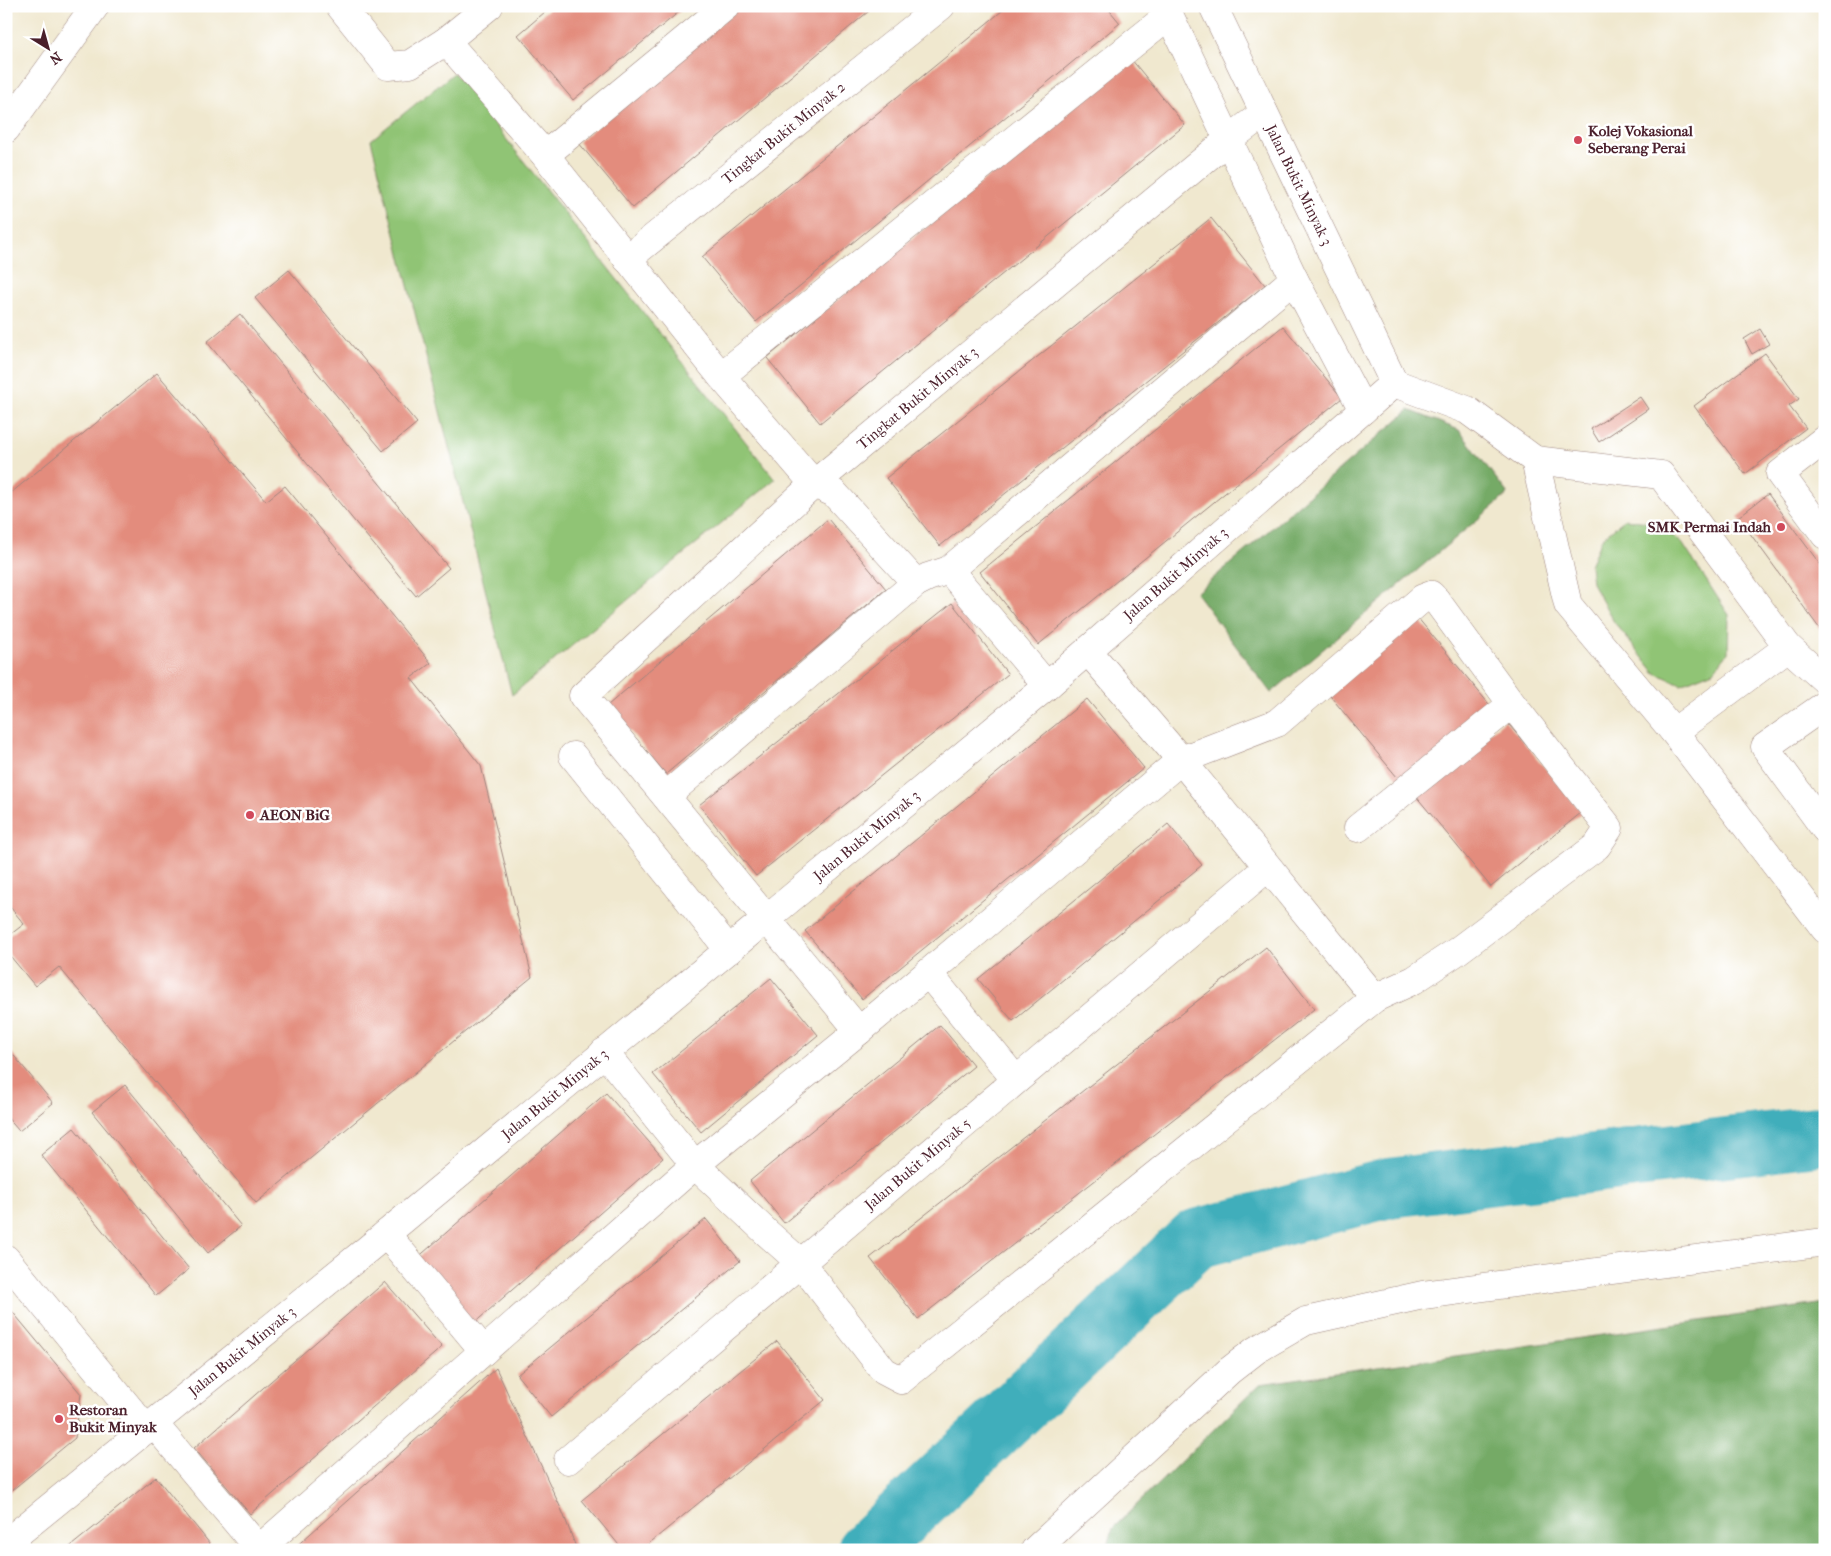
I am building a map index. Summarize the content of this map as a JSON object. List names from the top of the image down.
{
  "streets": {
    "street": [
      "Tingkat Bukit Minyak 2",
      "Jalan Bukit Minyak 3",
      "Tingkat Bukit Minyak 3",
      "Jalan Bukit Minyak 5"
    ]
  },
  "crossings": [
    ["Jalan Bukit Minyak 3", "Tingkat Bukit Minyak 3"]
  ],
  "places": [
    "Kolej Vokasional Seberang Perai",
    "SMK Permai Indah",
    "AEON BiG",
    "Restoran Bukit Minyak"
  ],
  "north": "bottom right"
}
